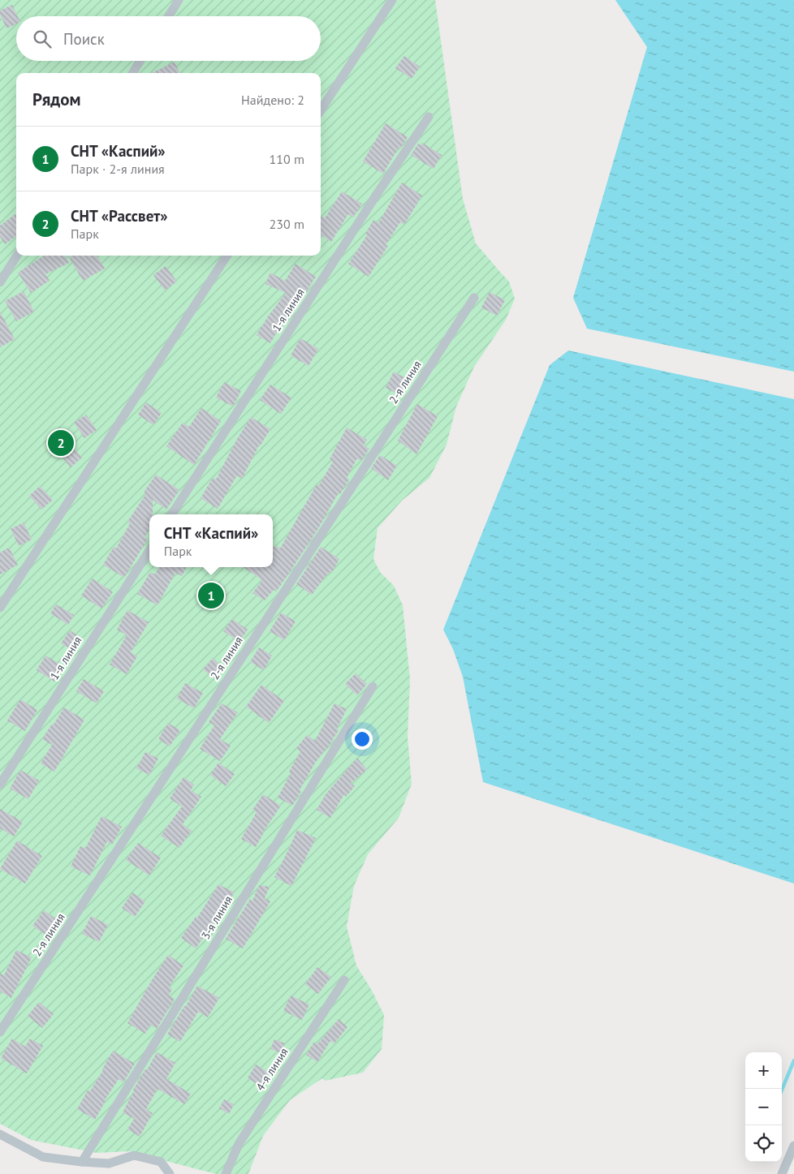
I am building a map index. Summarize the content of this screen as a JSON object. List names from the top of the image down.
{
  "streets": {
    "street": [
      "1-я линия",
      "2-я линия",
      "3-я линия",
      "4-я линия"
    ]
  },
  "page": {
    "search": "Поиск",
    "heading": ["Рядом", "Найдено: 2"],
    "list": [
      {
        "mark": "1",
        "name": "СНТ «Каспий»",
        "note": "Парк · 2-я линия",
        "value": "110 m"
      },
      {
        "mark": "2",
        "name": "СНТ «Рассвет»",
        "note": "Парк",
        "value": "230 m"
      }
    ],
    "pins": ["2", "1"],
    "popup": ["СНТ «Каспий»", "Парк"],
    "map_buttons": ["+", "−"]
  }
}
